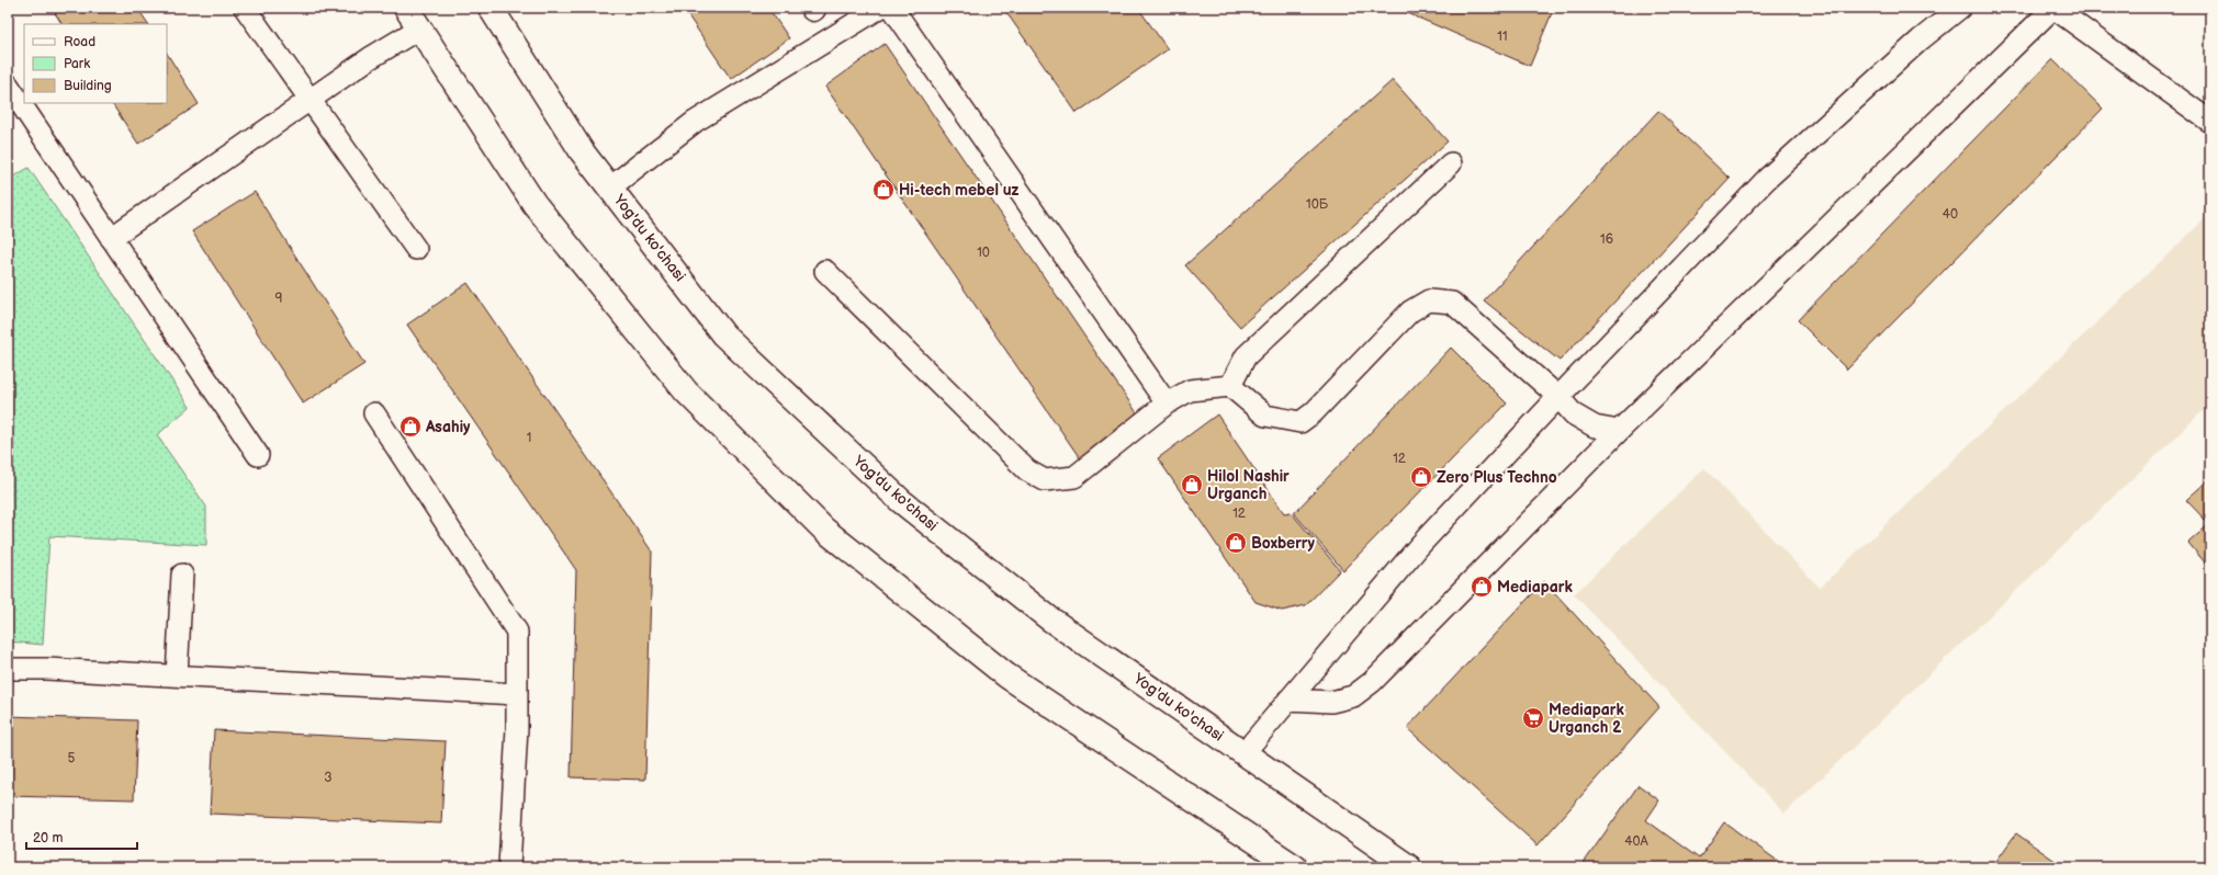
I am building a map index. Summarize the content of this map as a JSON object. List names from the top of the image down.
{
  "streets": {
    "main road": ["Yog'du ko'chasi"]
  },
  "places": {
    "shop": [
      "Hi-tech mebel uz",
      "Asahiy",
      "Zero Plus Techno",
      "Hilol Nashir Urganch",
      "Boxberry",
      "Mediapark"
    ],
    "supermarket": ["Mediapark Urganch 2"]
  },
  "house_numbers": [
    "11",
    "10Б",
    "40",
    "16",
    "10",
    "9",
    "1",
    "12",
    "12",
    "5",
    "3",
    "40A"
  ],
  "legend": ["Road", "Park", "Building"],
  "scale_bar": "20 m"
}
